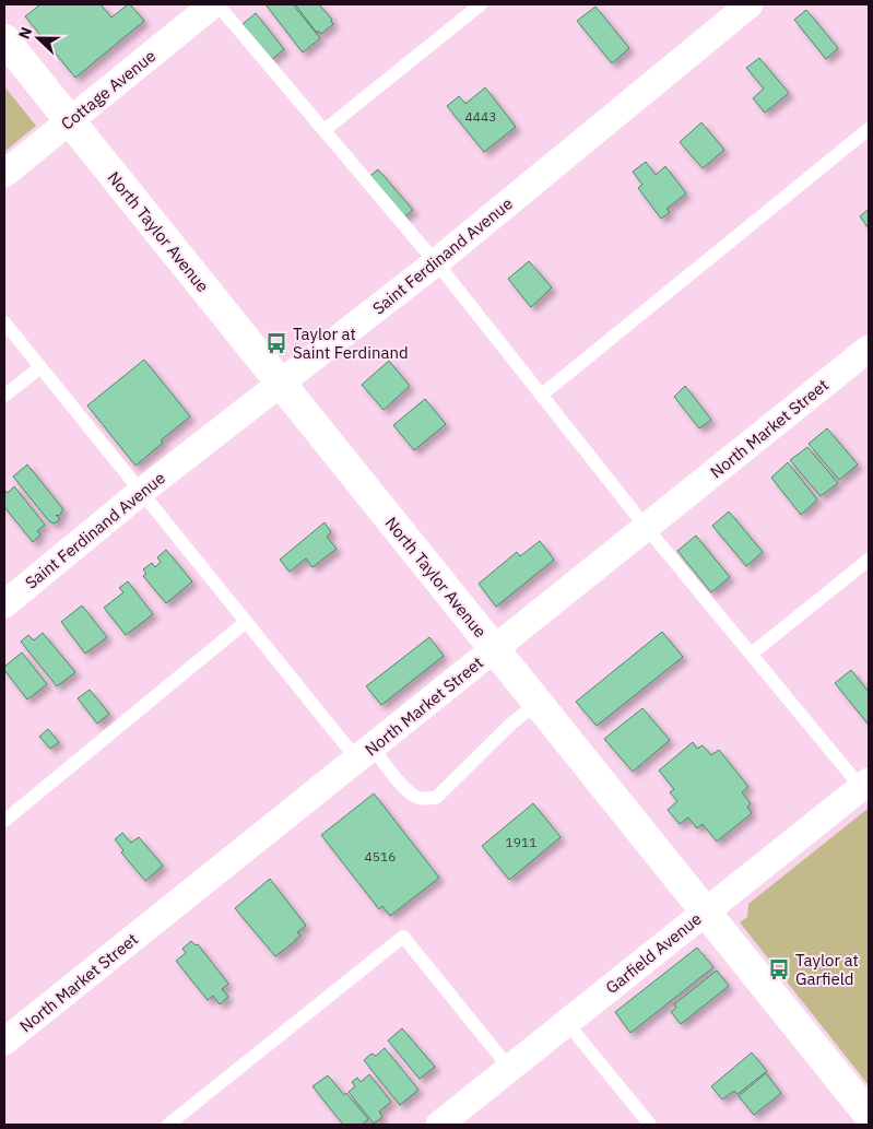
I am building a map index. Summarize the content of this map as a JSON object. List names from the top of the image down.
{
  "streets": {
    "street": [
      "Cottage Avenue",
      "North Taylor Avenue",
      "Saint Ferdinand Avenue",
      "North Market Street",
      "Garfield Avenue"
    ]
  },
  "crossings": [
    ["Cottage Avenue", "North Taylor Avenue"],
    ["North Taylor Avenue", "Saint Ferdinand Avenue"],
    ["North Taylor Avenue", "North Market Street"],
    ["North Taylor Avenue", "Garfield Avenue"]
  ],
  "places": {
    "bus stop": ["Taylor at Saint Ferdinand", "Taylor at Garfield"]
  },
  "house_numbers": ["4443", "1911", "4516"],
  "north": "left"
}
